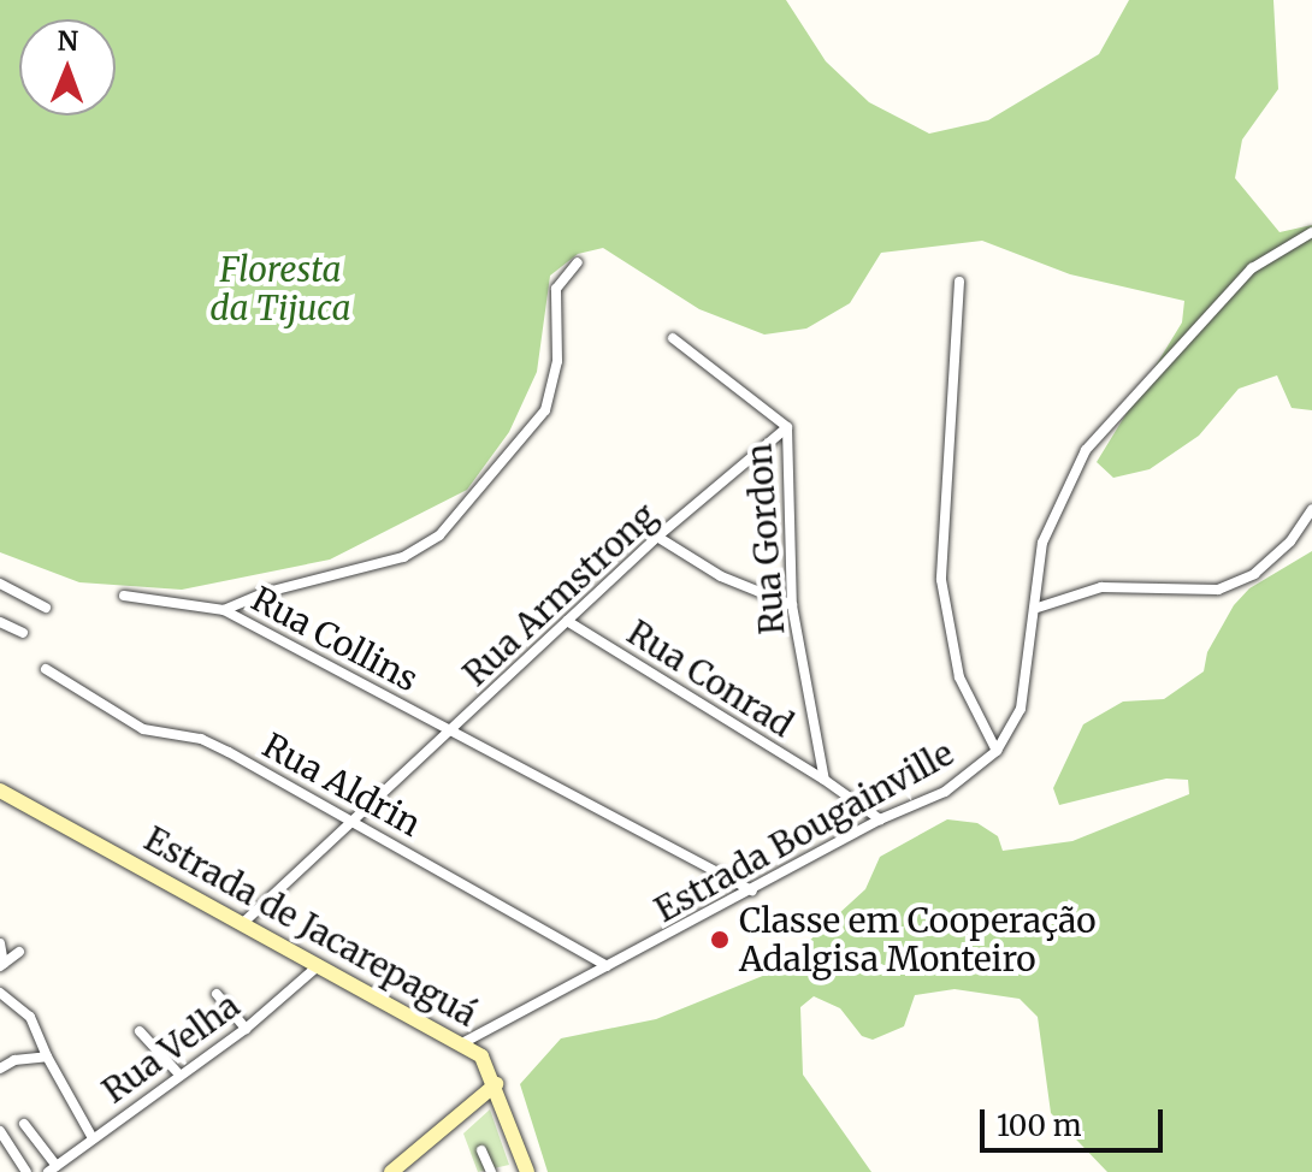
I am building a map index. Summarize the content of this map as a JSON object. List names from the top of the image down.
{
  "streets": {
    "street": [
      "Rua Gordon",
      "Rua Armstrong",
      "Rua Collins",
      "Rua Conrad",
      "Rua Aldrin",
      "Estrada Bougainville",
      "Estrada de Jacarepaguá",
      "Rua Velha"
    ]
  },
  "crossings": [
    ["Rua Gordon", "Rua Armstrong"],
    ["Rua Gordon", "Rua Conrad"],
    ["Rua Armstrong", "Rua Collins"],
    ["Rua Armstrong", "Rua Conrad"],
    ["Rua Armstrong", "Rua Aldrin"],
    ["Rua Armstrong", "Estrada de Jacarepaguá"],
    ["Rua Collins", "Estrada Bougainville"],
    ["Rua Aldrin", "Estrada Bougainville"],
    ["Estrada Bougainville", "Estrada de Jacarepaguá"],
    ["Estrada de Jacarepaguá", "Rua Velha"]
  ],
  "parks": ["Floresta da Tijuca"],
  "places": ["Classe em Cooperação Adalgisa Monteiro"],
  "scale_bar": "100 m",
  "north": "top"
}
